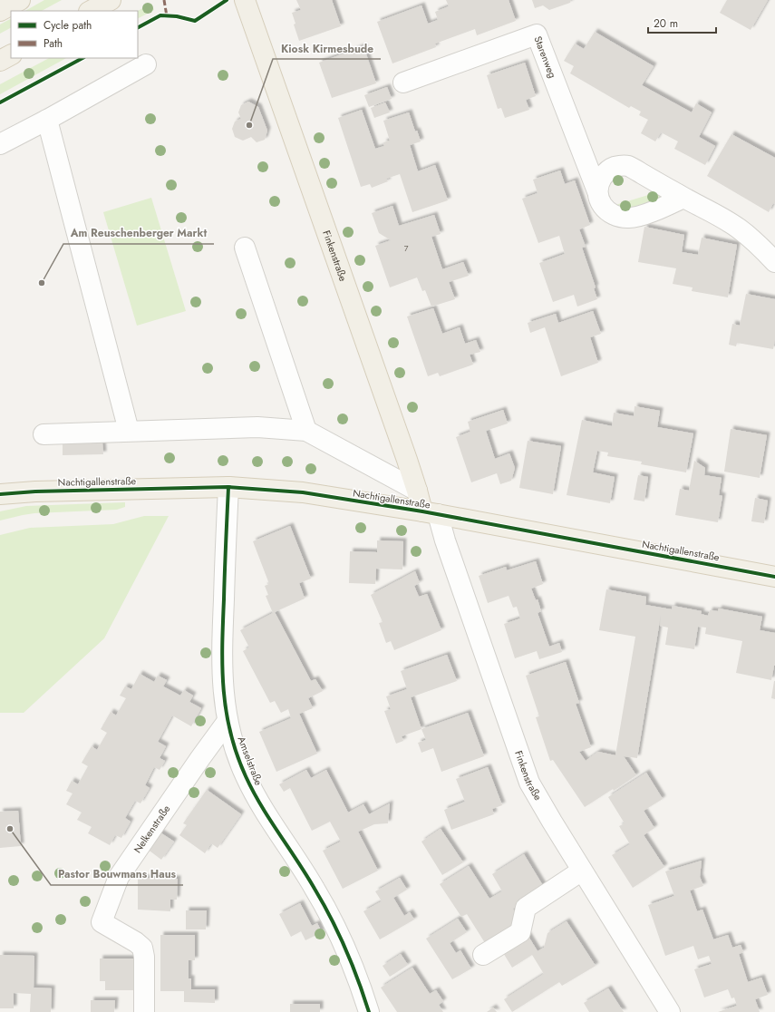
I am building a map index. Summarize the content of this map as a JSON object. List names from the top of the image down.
{
  "streets": {
    "main road": ["Finkenstraße", "Nachtigallenstraße"],
    "street": ["Starenweg", "Amselstraße", "Nelkenstraße"]
  },
  "crossings": [
    ["Finkenstraße", "Nachtigallenstraße"],
    ["Nachtigallenstraße", "Amselstraße"],
    ["Amselstraße", "Nelkenstraße"]
  ],
  "places": ["Kiosk Kirmesbude", "Am Reuschenberger Markt", "Pastor Bouwmans Haus"],
  "house_numbers": ["7"],
  "legend": ["Cycle path", "Path"],
  "scale_bar": "20 m"
}
